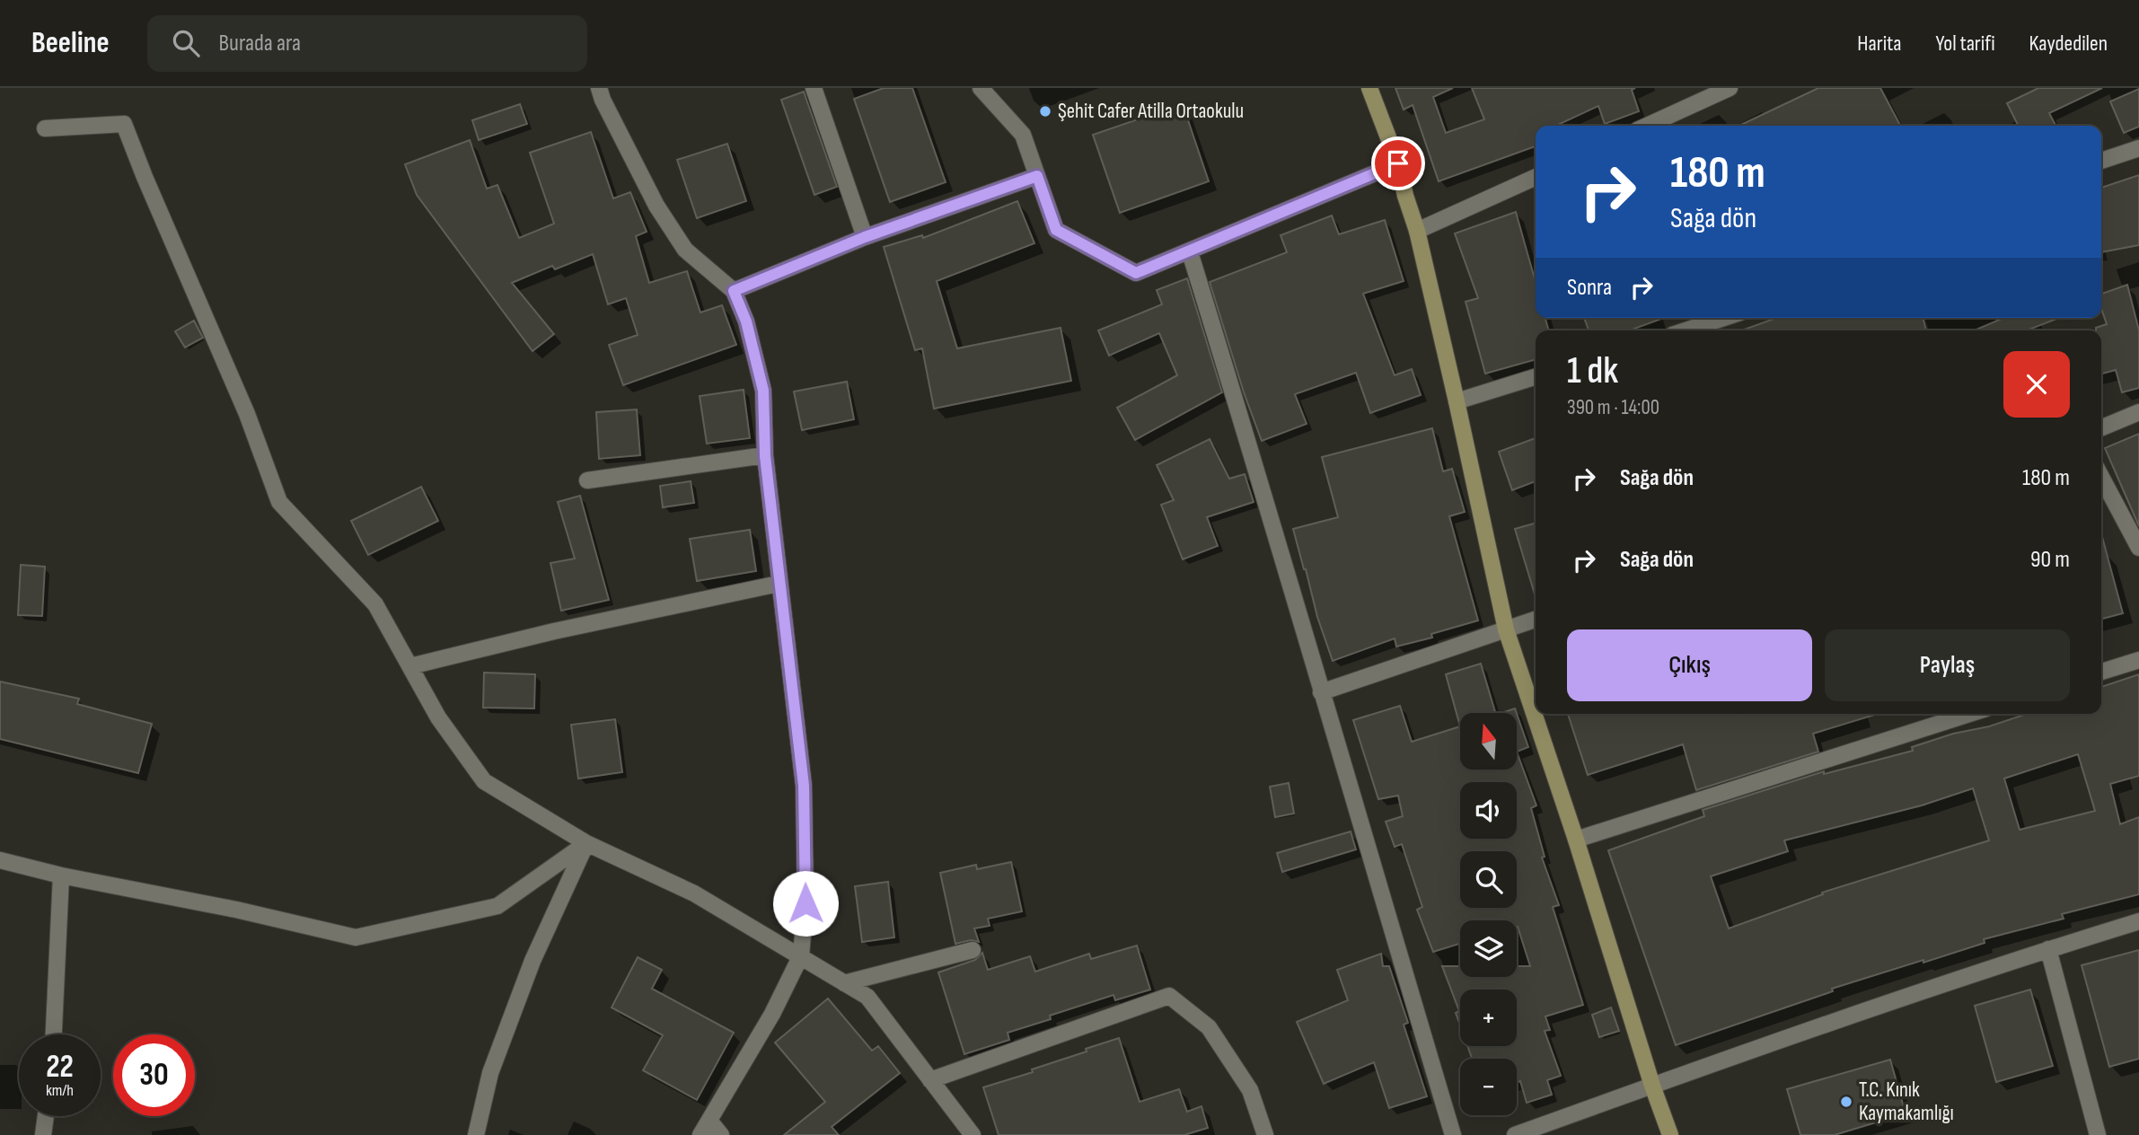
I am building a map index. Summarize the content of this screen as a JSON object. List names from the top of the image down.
{
  "places": ["Şehit Cafer Atilla Ortaokulu", "T.C. Kınık Kaymakamlığı"],
  "north": "top",
  "page": {
    "header": "Beeline",
    "search": "Burada ara",
    "nav": ["Harita", "Yol tarifi", "Kaydedilen"],
    "turn": ["180 m", "Sağa dön"],
    "then": "Sonra",
    "heading": ["1 dk", "390 m · 14:00"],
    "list": [
      {
        "name": "Sağa dön",
        "value": "180 m"
      },
      {
        "name": "Sağa dön",
        "value": "90 m"
      }
    ],
    "buttons": ["Çıkış", "Paylaş"],
    "map_buttons": ["+", "−"],
    "speed": "22 km/h",
    "limit": "30"
  }
}
